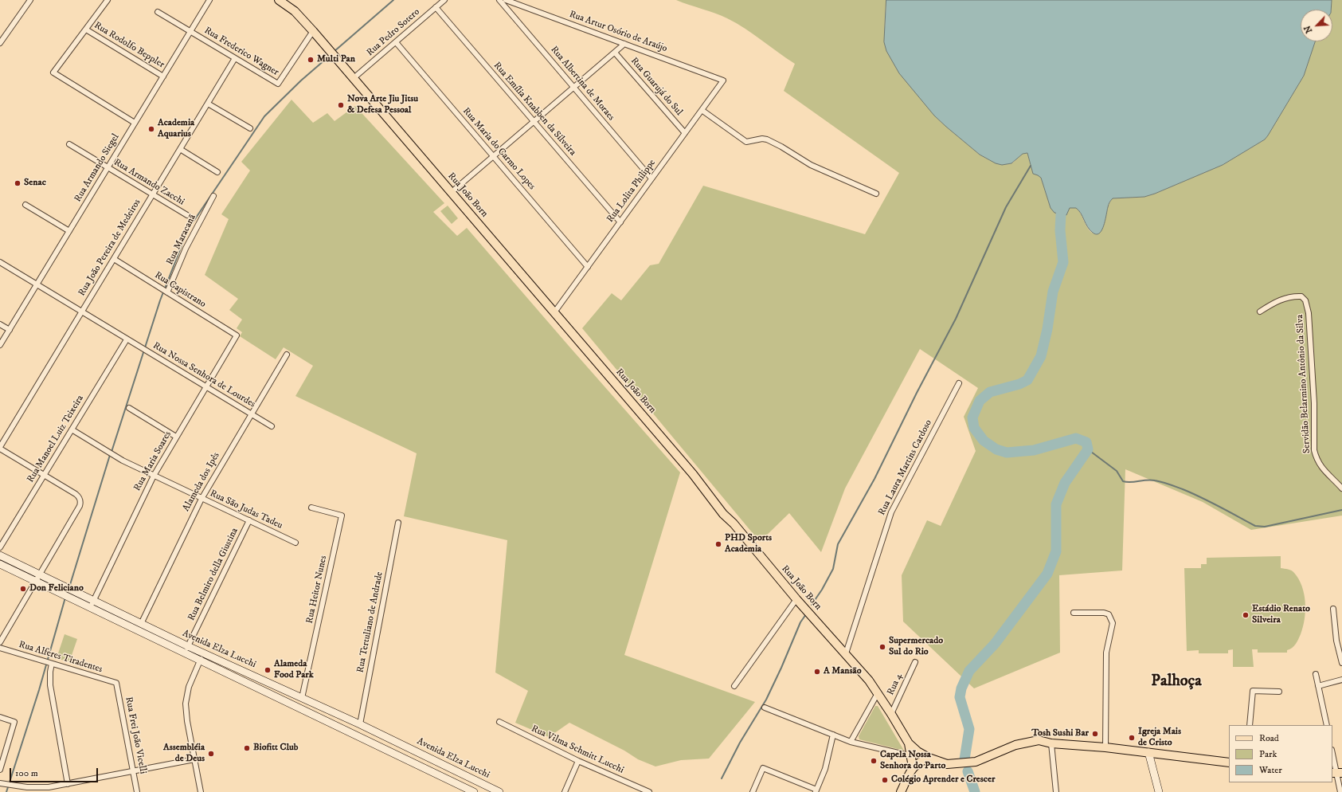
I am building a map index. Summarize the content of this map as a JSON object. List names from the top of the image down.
{
  "streets": {
    "main road": ["Rua João Born", "Avenida Elza Lucchi"],
    "street": [
      "Rua Artur Osório de Araújo",
      "Rua Pedro Sotero",
      "Rua Rodolfo Beppler",
      "Rua Frederico Wagner",
      "Rua Albertina de Moraes",
      "Rua Guarujá do Sul",
      "Rua Emília Knabben da Silveira",
      "Rua Maria do Carmo Lopes",
      "Rua Armando Siegel",
      "Rua Armando Zacchi",
      "Rua Lolita Philippe",
      "Rua Maracanã",
      "Rua João Pereira de Medeiros",
      "Rua Capistrano",
      "Rua Nossa Senhora de Lourdes",
      "Servidão Belarmino Antônio da Silva",
      "Rua Manoel Luiz Teixeira",
      "Rua Maria Soares",
      "Rua Laura Martins Cardoso",
      "Alameda dos Ipês",
      "Rua São Judas Tadeu",
      "Rua Belmiro della Giustina",
      "Rua Heitor Nunes",
      "Rua Tertuliano de Andrade",
      "Rua Alferes Tiradentes",
      "Rua 4",
      "Rua Frei João Vicelli",
      "Rua Vilma Schmitt Lucchi"
    ]
  },
  "crossings": [
    ["Rua Artur Osório de Araújo", "Rua Lolita Philippe"],
    ["Rua Pedro Sotero", "Rua Emília Knabben da Silveira"],
    ["Rua Pedro Sotero", "Rua Maria do Carmo Lopes"],
    ["Rua Pedro Sotero", "Rua João Born"],
    ["Rua Rodolfo Beppler", "Rua Armando Siegel"],
    ["Rua Frederico Wagner", "Rua Armando Siegel"],
    ["Rua Frederico Wagner", "Rua João Born"],
    ["Rua Frederico Wagner", "Rua João Pereira de Medeiros"],
    ["Rua Albertina de Moraes", "Rua Lolita Philippe"],
    ["Rua Guarujá do Sul", "Rua Lolita Philippe"],
    ["Rua Emília Knabben da Silveira", "Rua Lolita Philippe"],
    ["Rua Maria do Carmo Lopes", "Rua Lolita Philippe"],
    ["Rua Armando Siegel", "Rua Armando Zacchi"],
    ["Rua Armando Siegel", "Rua Nossa Senhora de Lourdes"],
    ["Rua Armando Zacchi", "Rua João Pereira de Medeiros"],
    ["Rua Lolita Philippe", "Rua João Born"],
    ["Rua João Born", "Rua Laura Martins Cardoso"],
    ["Rua João Born", "Rua 4"],
    ["Rua Maracanã", "Rua Capistrano"],
    ["Rua João Pereira de Medeiros", "Rua Capistrano"],
    ["Rua João Pereira de Medeiros", "Rua Nossa Senhora de Lourdes"],
    ["Rua Capistrano", "Rua Maria Soares"],
    ["Rua Nossa Senhora de Lourdes", "Rua Manoel Luiz Teixeira"],
    ["Rua Nossa Senhora de Lourdes", "Rua Maria Soares"],
    ["Rua Nossa Senhora de Lourdes", "Alameda dos Ipês"],
    ["Rua Manoel Luiz Teixeira", "Rua São Judas Tadeu"],
    ["Rua Maria Soares", "Rua São Judas Tadeu"],
    ["Rua Maria Soares", "Avenida Elza Lucchi"],
    ["Alameda dos Ipês", "Rua São Judas Tadeu"],
    ["Alameda dos Ipês", "Avenida Elza Lucchi"],
    ["Rua São Judas Tadeu", "Rua Belmiro della Giustina"],
    ["Rua Belmiro della Giustina", "Avenida Elza Lucchi"],
    ["Rua Heitor Nunes", "Avenida Elza Lucchi"],
    ["Rua Tertuliano de Andrade", "Avenida Elza Lucchi"],
    ["Rua Alferes Tiradentes", "Rua Frei João Vicelli"]
  ],
  "districts": ["Palhoça"],
  "places": [
    "Multi Pan",
    "Nova Arte Jiu Jitsu & Defesa Pessoal",
    "Academia Aquarius",
    "Senac",
    "PHD Sports Academia",
    "Don Feliciano",
    "Estádio Renato Silveira",
    "Supermercado Sul do Rio",
    "Alameda Food Park",
    "A Mansão",
    "Tosh Sushi Bar",
    "Igreja Mais de Cristo",
    "Biofitt Club",
    "Assembléia de Deus",
    "Capela Nossa Senhora do Parto",
    "Colégio Aprender e Crescer"
  ],
  "legend": ["Road", "Park", "Water"],
  "scale_bar": "100 m",
  "north": "bottom left"
}
